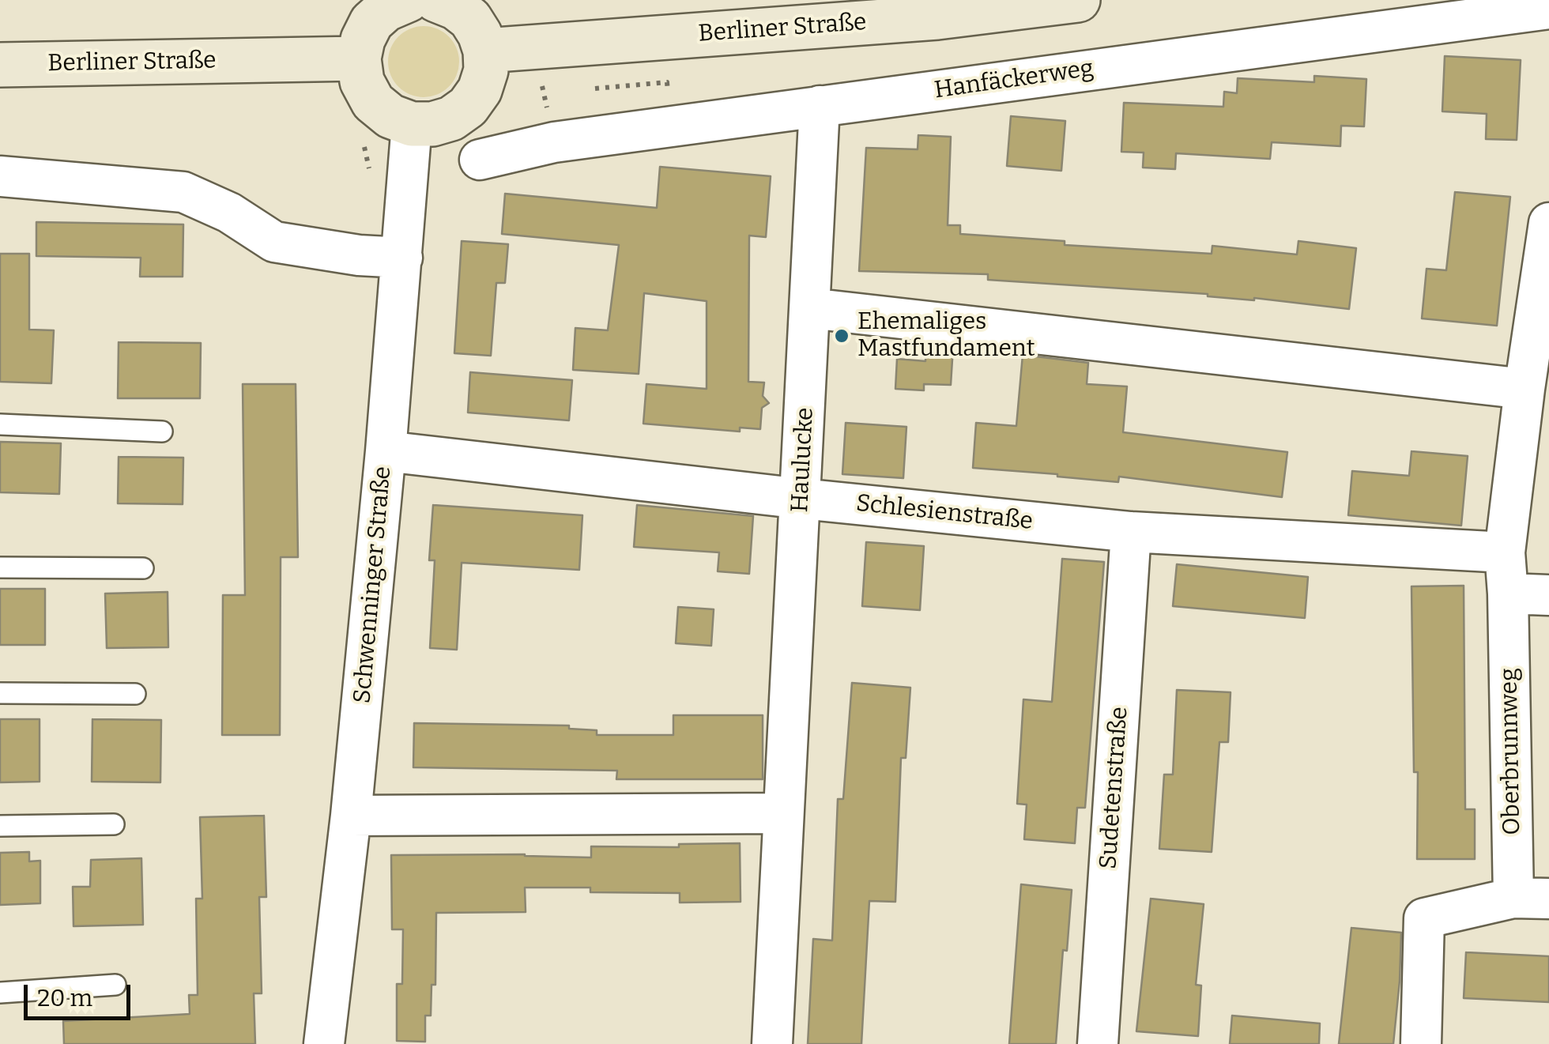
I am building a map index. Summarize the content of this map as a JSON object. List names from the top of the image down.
{
  "streets": {
    "main road": ["Berliner Straße"],
    "street": [
      "Hanfäckerweg",
      "Haulucke",
      "Schlesienstraße",
      "Schwenninger Straße",
      "Oberbrunnweg",
      "Sudetenstraße"
    ]
  },
  "crossings": [
    ["Hanfäckerweg", "Haulucke"],
    ["Haulucke", "Schlesienstraße"],
    ["Schlesienstraße", "Schwenninger Straße"],
    ["Schlesienstraße", "Oberbrunnweg"],
    ["Schlesienstraße", "Sudetenstraße"]
  ],
  "places": ["Ehemaliges Mastfundament"],
  "scale_bar": "20 m"
}
